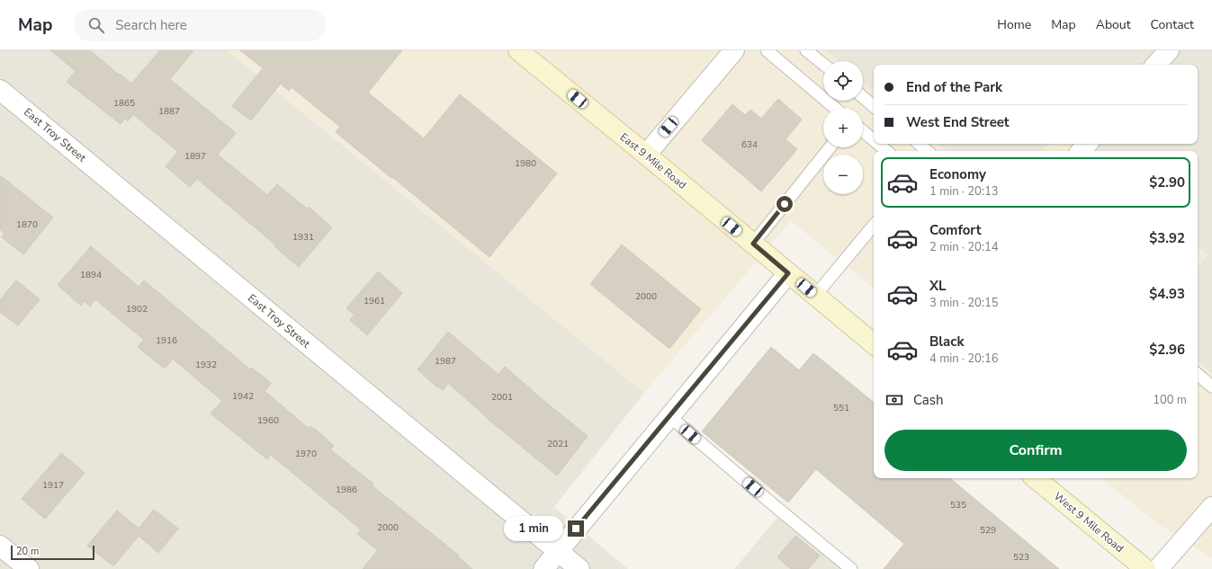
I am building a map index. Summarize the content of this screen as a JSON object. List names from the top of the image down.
{
  "streets": {
    "main road": ["East 9 Mile Road", "West 9 Mile Road"],
    "street": ["East Troy Street"]
  },
  "house_numbers": [
    "1865",
    "1887",
    "634",
    "1897",
    "1980",
    "1870",
    "1931",
    "1894",
    "2000",
    "1961",
    "1902",
    "1916",
    "1987",
    "1932",
    "1942",
    "2001",
    "551",
    "1960",
    "2021",
    "1970",
    "1917",
    "1986",
    "535",
    "2000",
    "529",
    "523"
  ],
  "scale_bar": "20 m",
  "page": {
    "header": "Map",
    "search": "Search here",
    "nav": [
      "Home",
      "Map",
      "About",
      "Contact"
    ],
    "map_buttons": ["+", "−"],
    "banner": ["End of the Park", "West End Street"],
    "list": [
      {
        "name": "Economy",
        "note": "1 min · 20:13",
        "value": "$2.90"
      },
      {
        "name": "Comfort",
        "note": "2 min · 20:14",
        "value": "$3.92"
      },
      {
        "name": "XL",
        "note": "3 min · 20:15",
        "value": "$4.93"
      },
      {
        "name": "Black",
        "note": "4 min · 20:16",
        "value": "$2.96"
      }
    ],
    "pay": ["Cash", "100 m"],
    "buttons": "Confirm",
    "bubble": "1 min",
    "scale": "20 m"
  }
}
